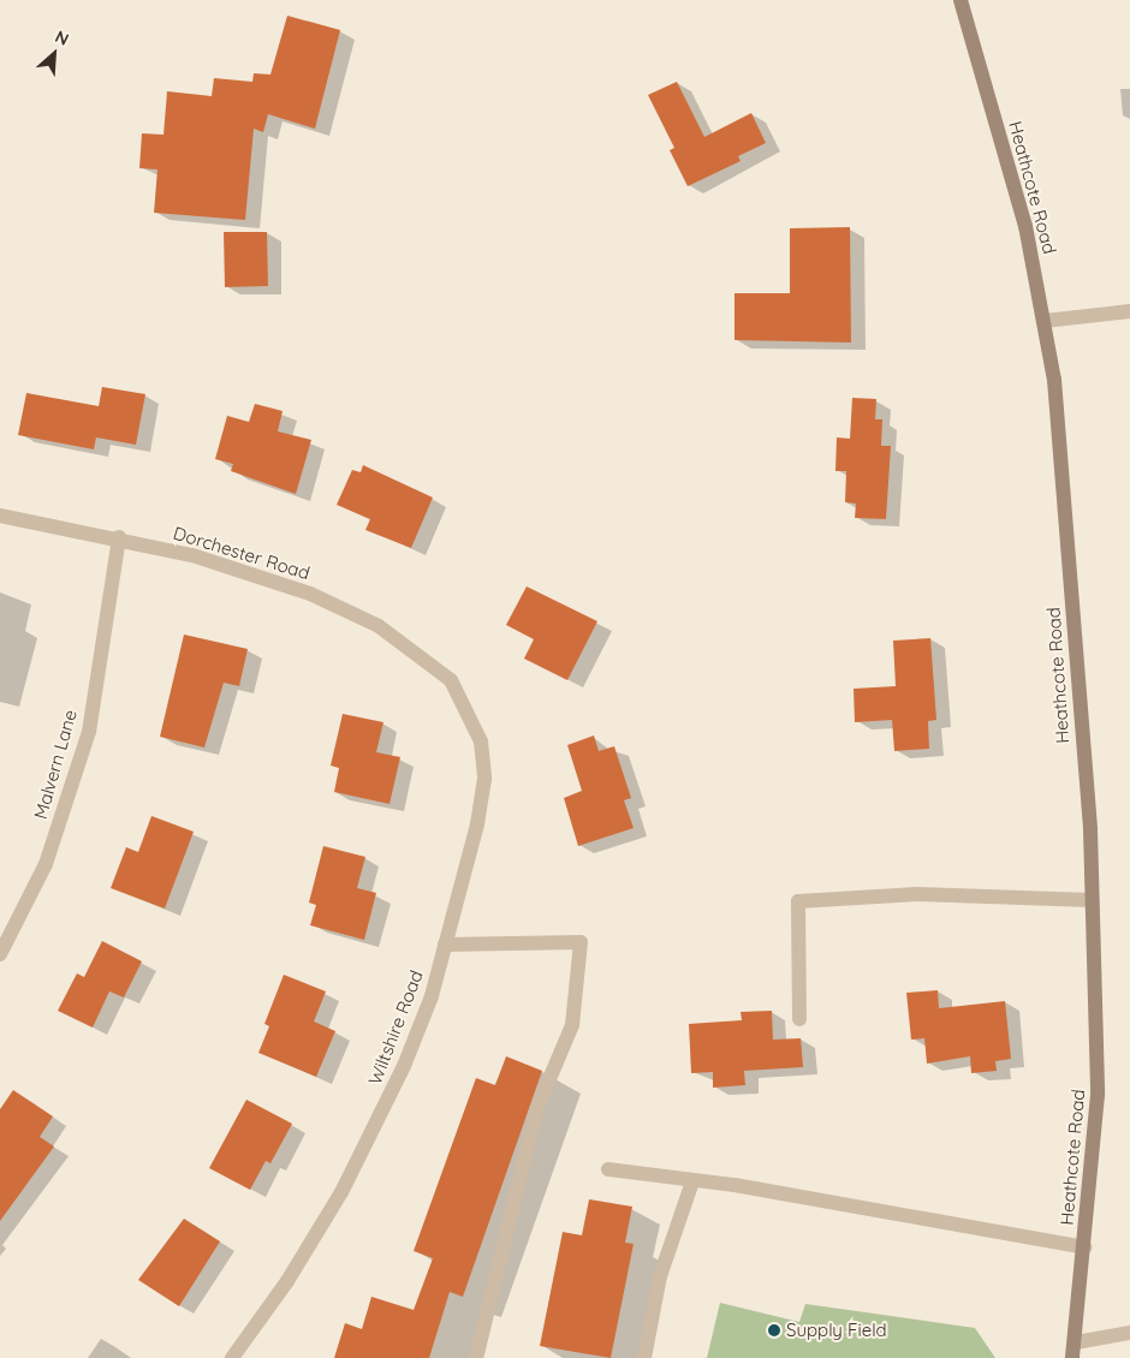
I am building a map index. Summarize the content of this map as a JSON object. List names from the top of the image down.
{
  "streets": {
    "street": [
      "Heathcote Road",
      "Dorchester Road",
      "Malvern Lane",
      "Wiltshire Road"
    ]
  },
  "crossings": [
    ["Dorchester Road", "Malvern Lane"],
    ["Dorchester Road", "Wiltshire Road"]
  ],
  "places": ["Supply Field"],
  "north": "top right"
}
